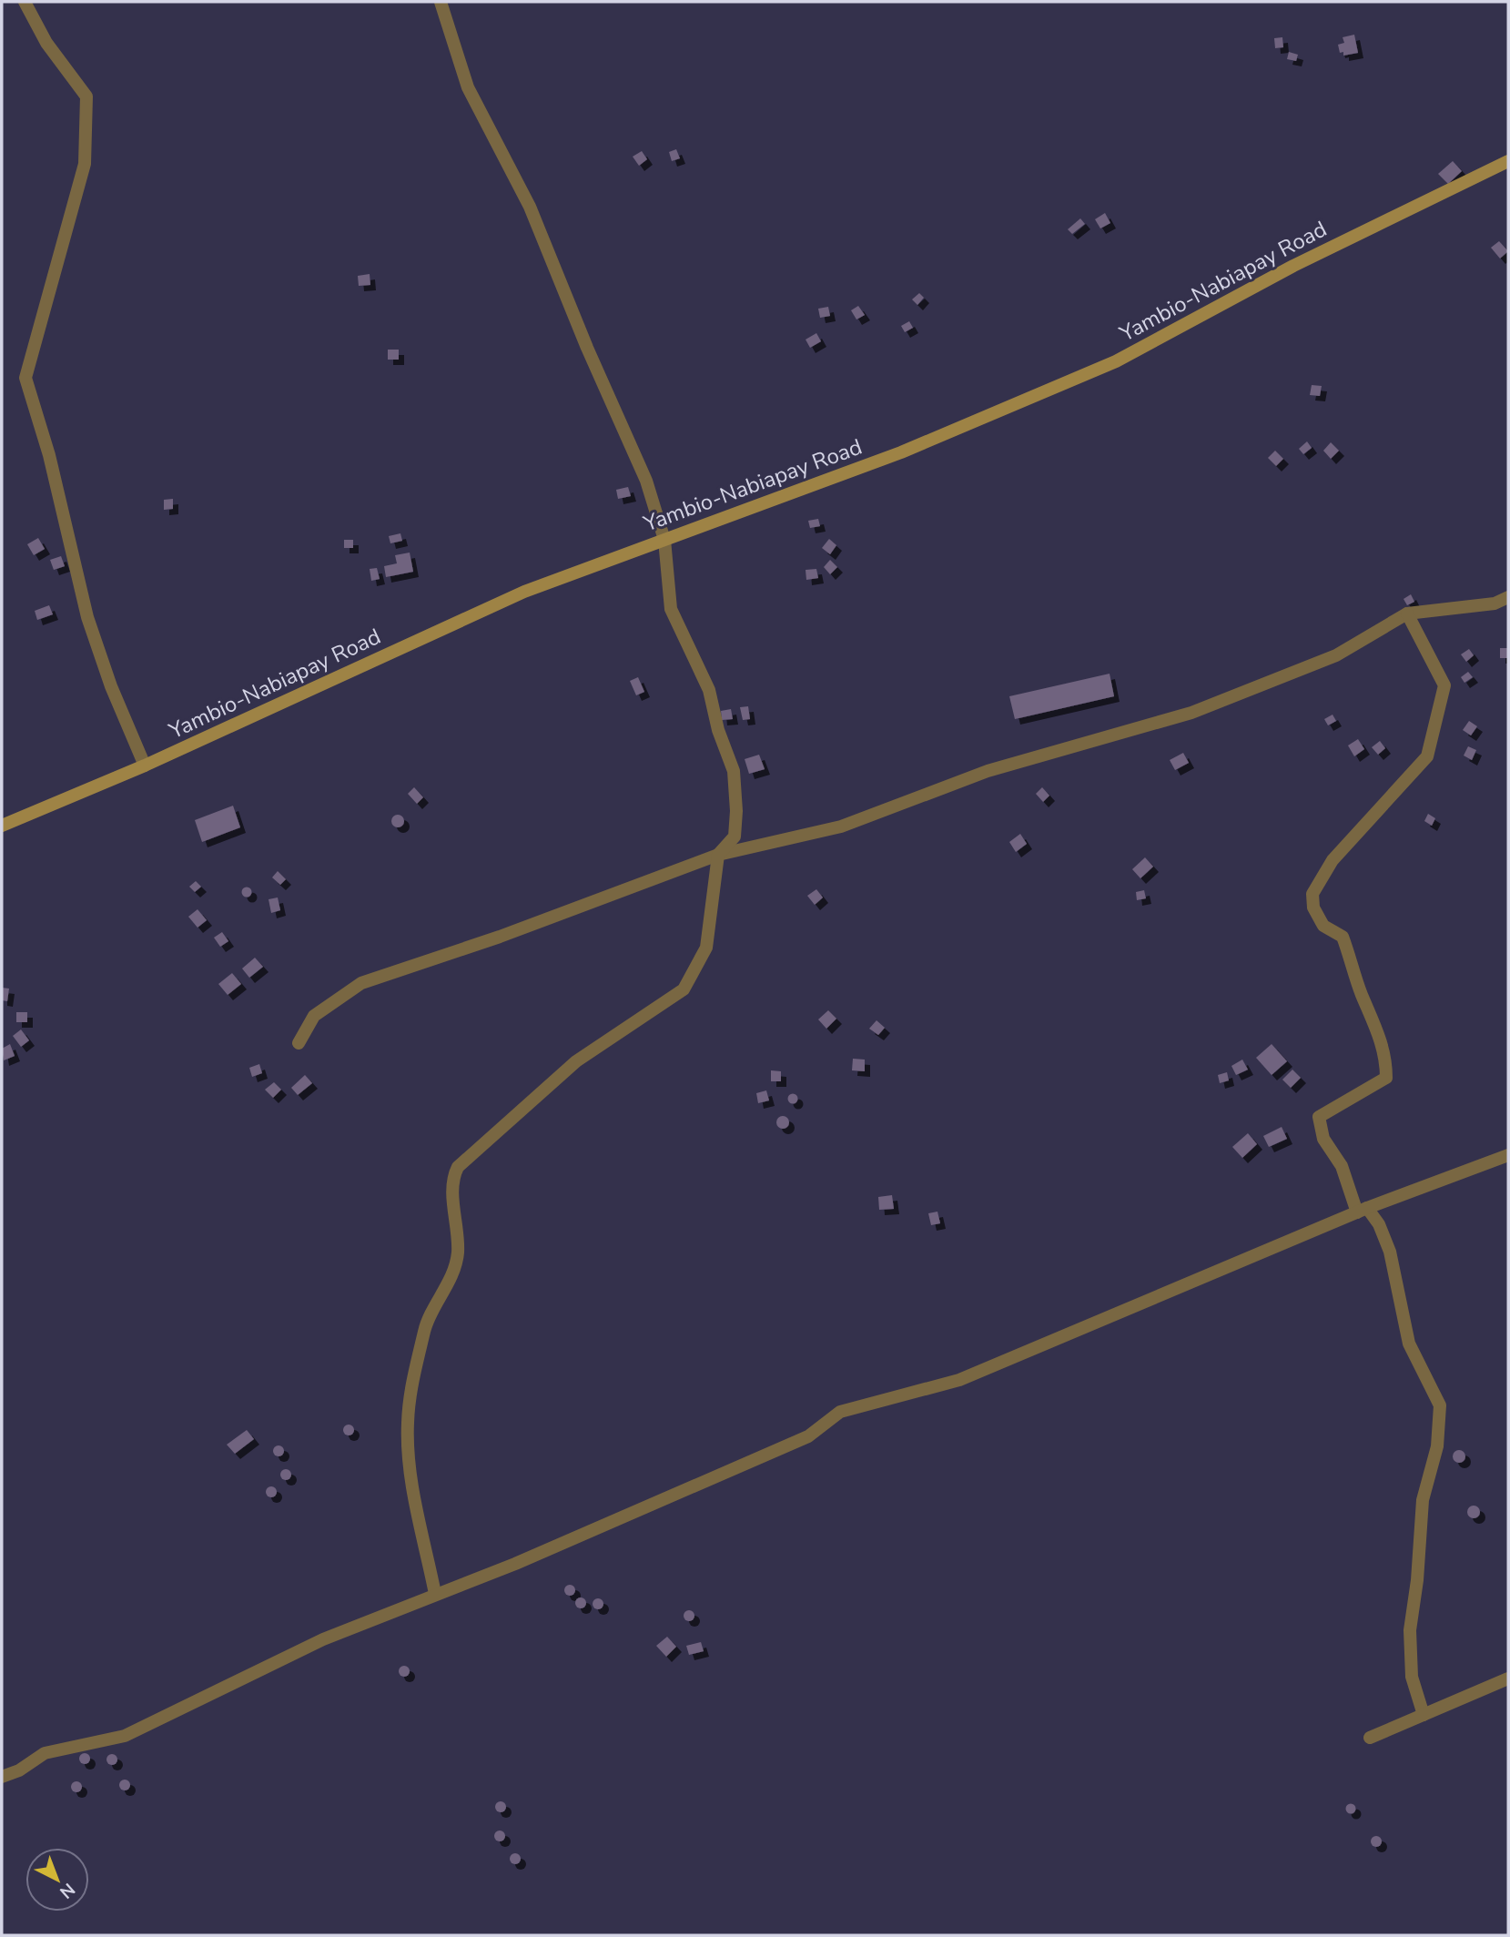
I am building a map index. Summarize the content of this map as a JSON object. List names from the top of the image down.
{
  "streets": {
    "main road": ["Yambio-Nabiapay Road"]
  },
  "north": "bottom right"
}
